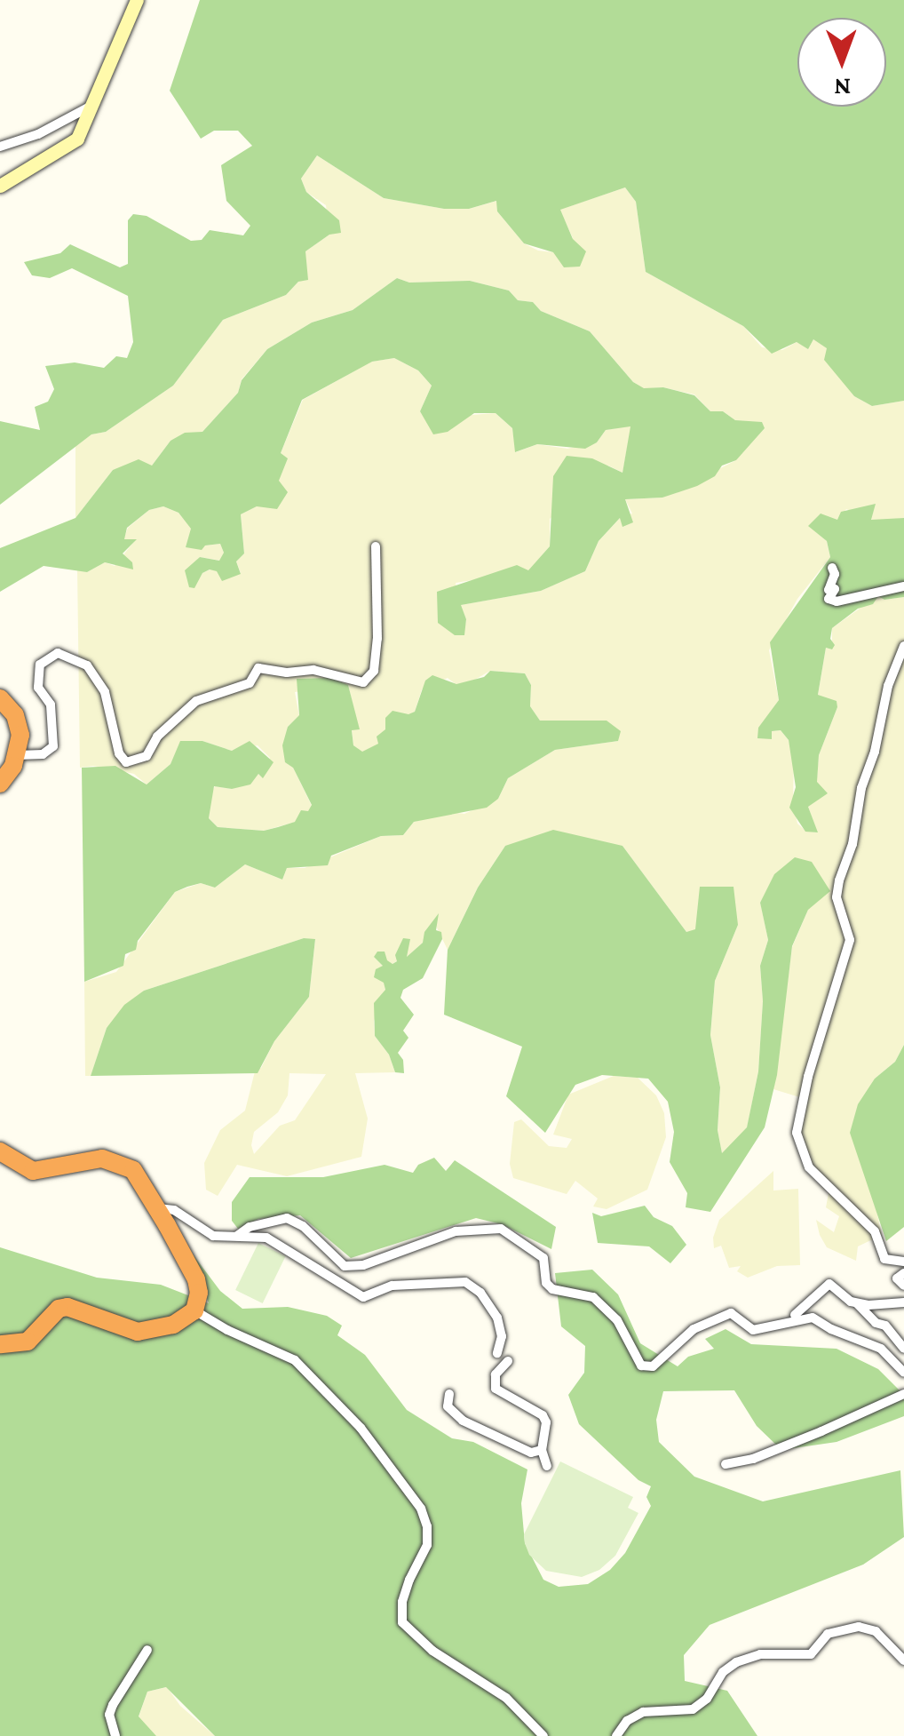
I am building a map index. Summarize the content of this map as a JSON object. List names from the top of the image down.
{
  "north": "bottom"
}
